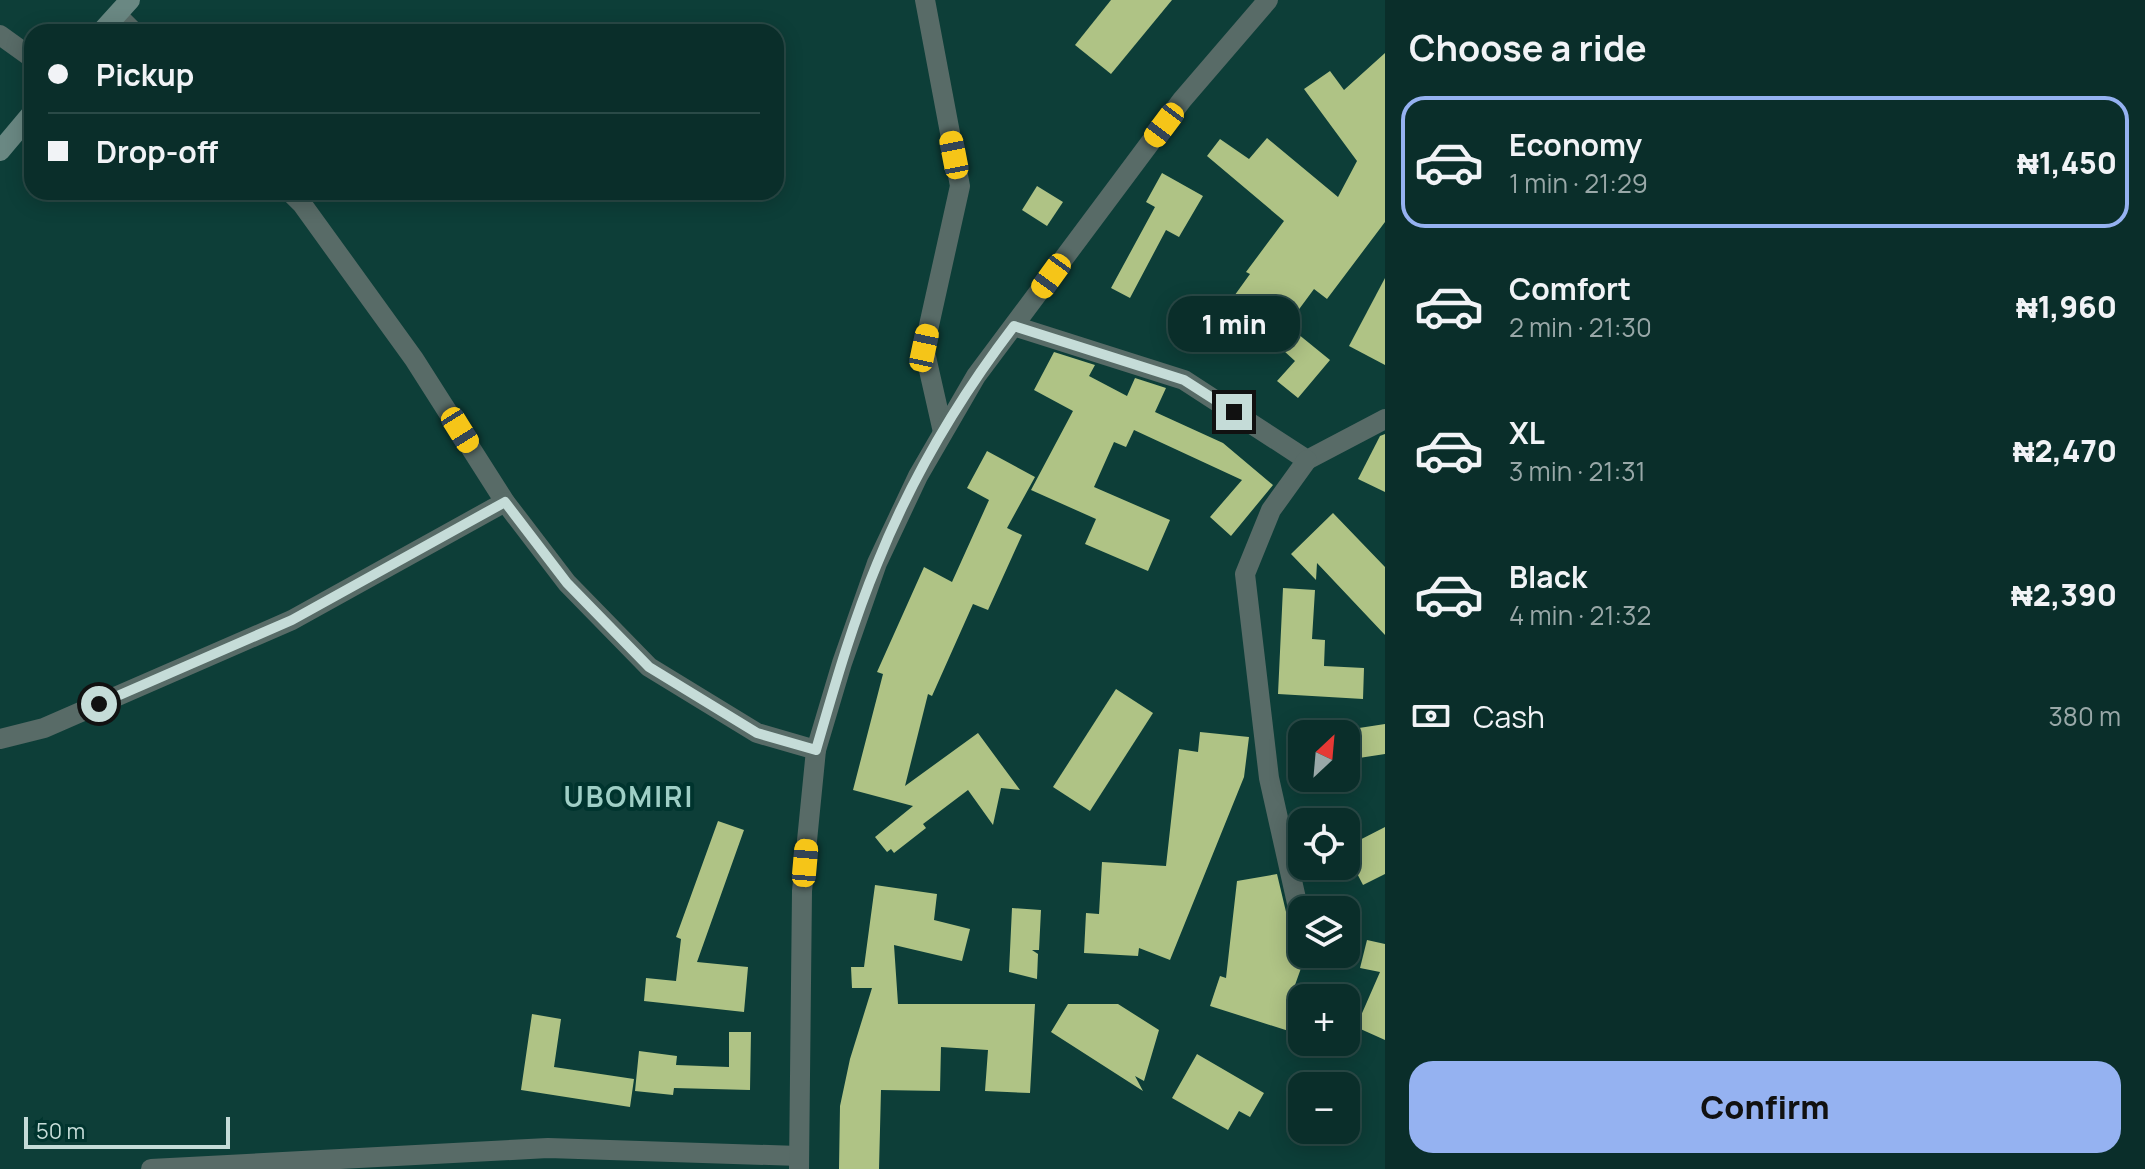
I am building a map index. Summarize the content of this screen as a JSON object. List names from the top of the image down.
{
  "districts": ["UBOMIRI"],
  "scale_bar": "50 m",
  "north": "top right",
  "page": {
    "heading": "Choose a ride",
    "banner": ["Pickup", "Drop-off"],
    "list": [
      {
        "name": "Economy",
        "note": "1 min · 21:29",
        "value": "₦1,450"
      },
      {
        "name": "Comfort",
        "note": "2 min · 21:30",
        "value": "₦1,960"
      },
      {
        "name": "XL",
        "note": "3 min · 21:31",
        "value": "₦2,470"
      },
      {
        "name": "Black",
        "note": "4 min · 21:32",
        "value": "₦2,390"
      }
    ],
    "bubble": "1 min",
    "pay": ["Cash", "380 m"],
    "map_buttons": ["+", "−"],
    "buttons": "Confirm",
    "scale": "50 m"
  }
}
